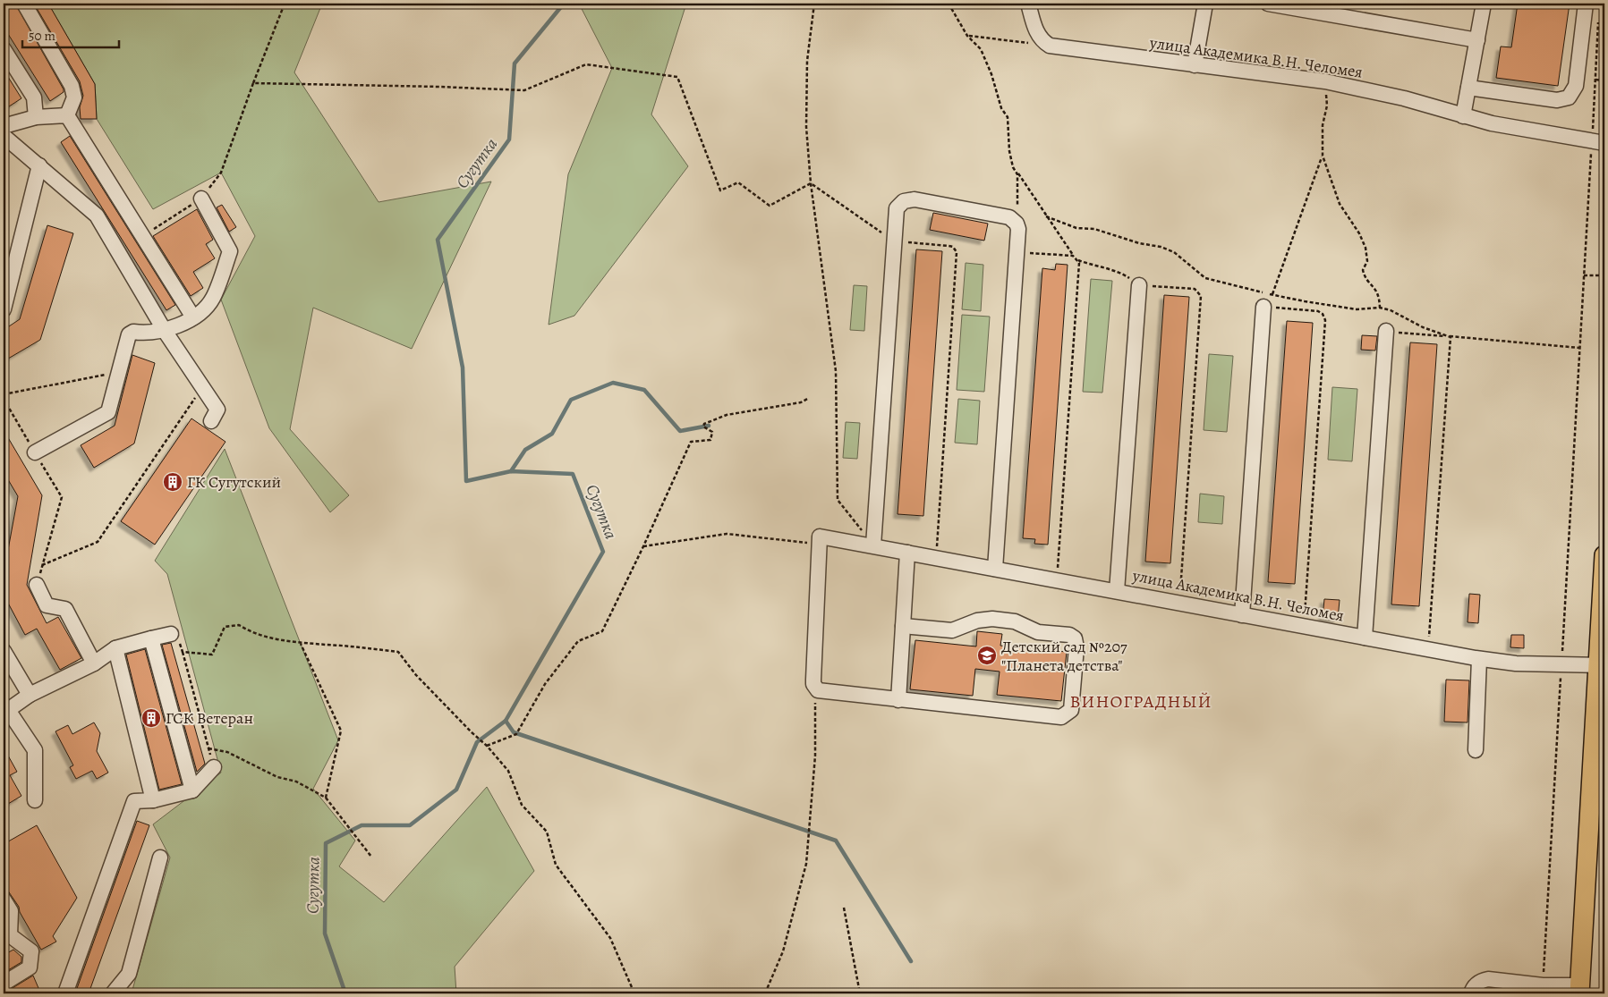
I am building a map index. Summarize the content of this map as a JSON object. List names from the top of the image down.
{
  "streets": {
    "street": ["улица Академика В.Н. Челомея"]
  },
  "districts": ["ВИНОГРАДНЫЙ"],
  "water": ["Сугутка"],
  "places": {
    "building": ["ГК Сугутский", "ГСК Ветеран"],
    "school or university": ["Детский сад №207 \"Планета детства\""]
  },
  "scale_bar": "50 m"
}
